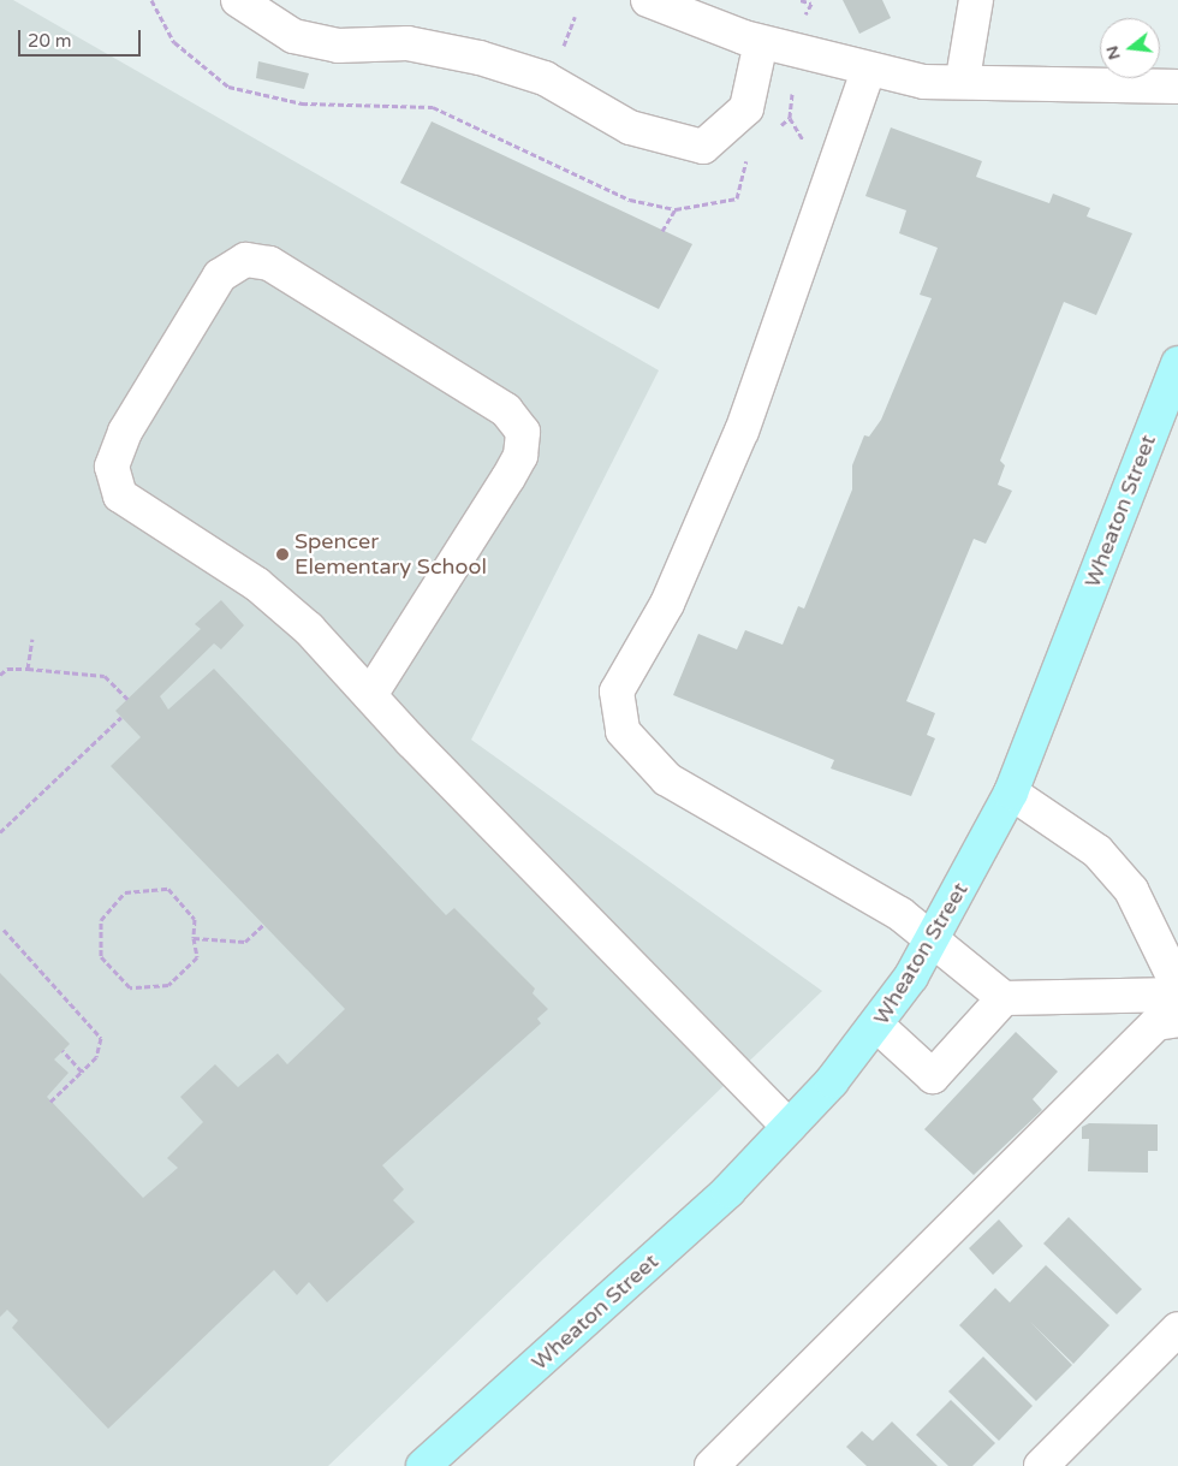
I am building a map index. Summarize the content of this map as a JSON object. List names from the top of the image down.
{
  "streets": {
    "main road": ["Wheaton Street"]
  },
  "places": ["Spencer Elementary School"],
  "scale_bar": "20 m",
  "north": "left"
}
